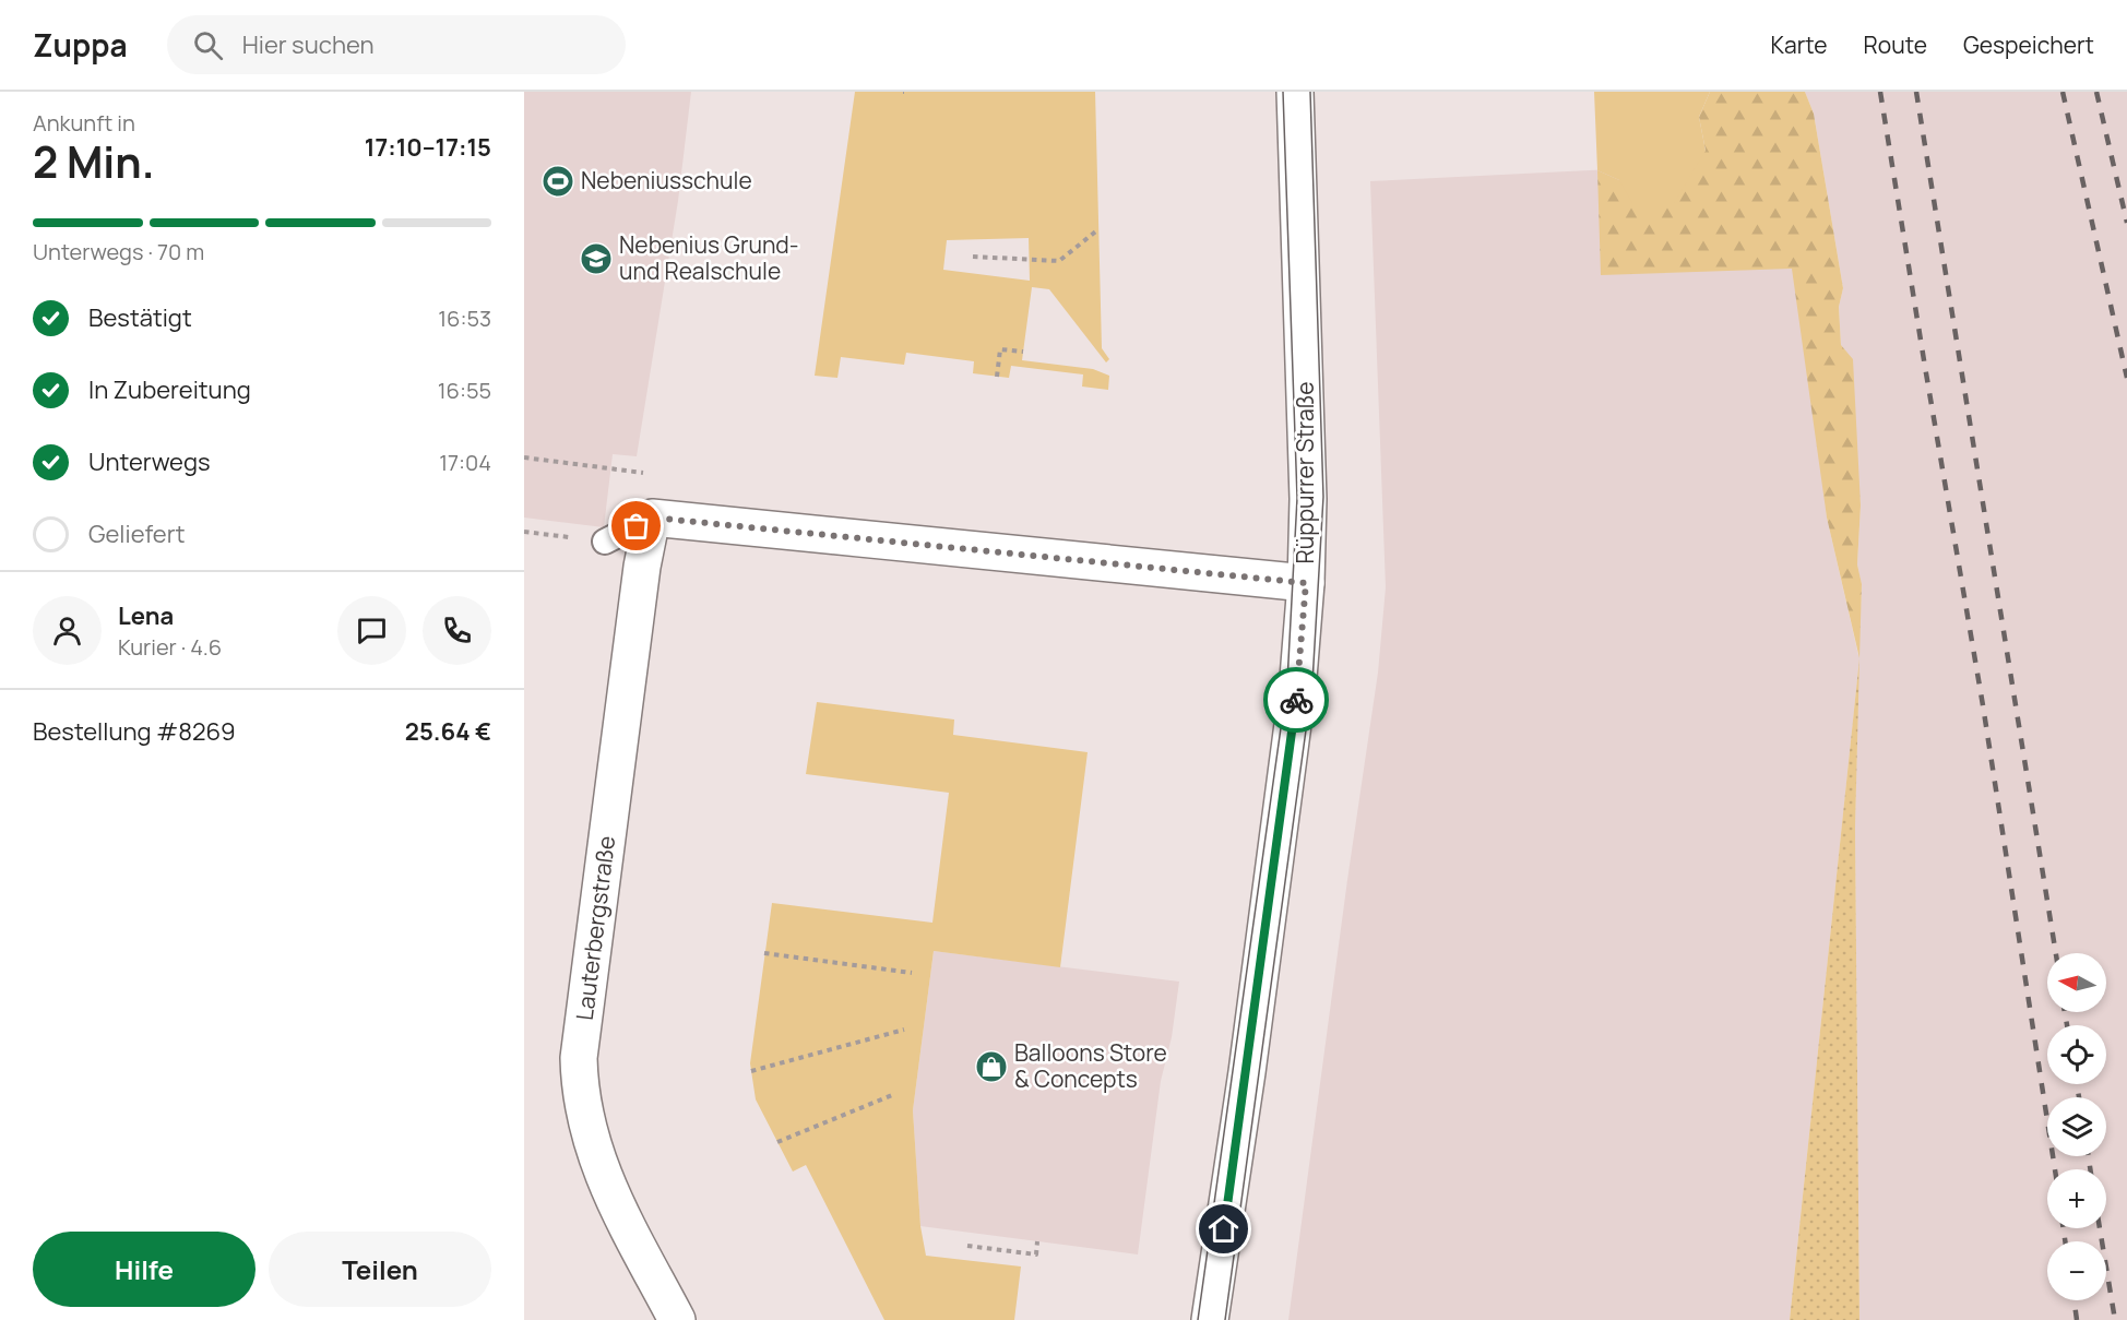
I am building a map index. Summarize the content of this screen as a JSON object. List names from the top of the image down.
{
  "streets": {
    "street": ["Rüppurrer Straße", "Lauterbergstraße"]
  },
  "places": {
    "sports": ["Nebeniusschule"],
    "school or university": ["Nebenius Grund- und Realschule"],
    "shop": ["Balloons Store & Concepts"]
  },
  "north": "left",
  "page": {
    "header": "Zuppa",
    "search": "Hier suchen",
    "nav": ["Karte", "Route", "Gespeichert"],
    "heading": ["2 Min.", "Ankunft in", "17:10–17:15"],
    "panel": [
      "Lena",
      "Kurier · 4.6",
      "Bestellung #8269",
      "25.64 €"
    ],
    "bar": "Unterwegs · 70 m",
    "list": [
      ["Bestätigt", "16:53"],
      ["In Zubereitung", "16:55"],
      ["Unterwegs", "17:04"],
      "Geliefert"
    ],
    "map_buttons": ["+", "−"],
    "buttons": ["Hilfe", "Teilen"]
  }
}
